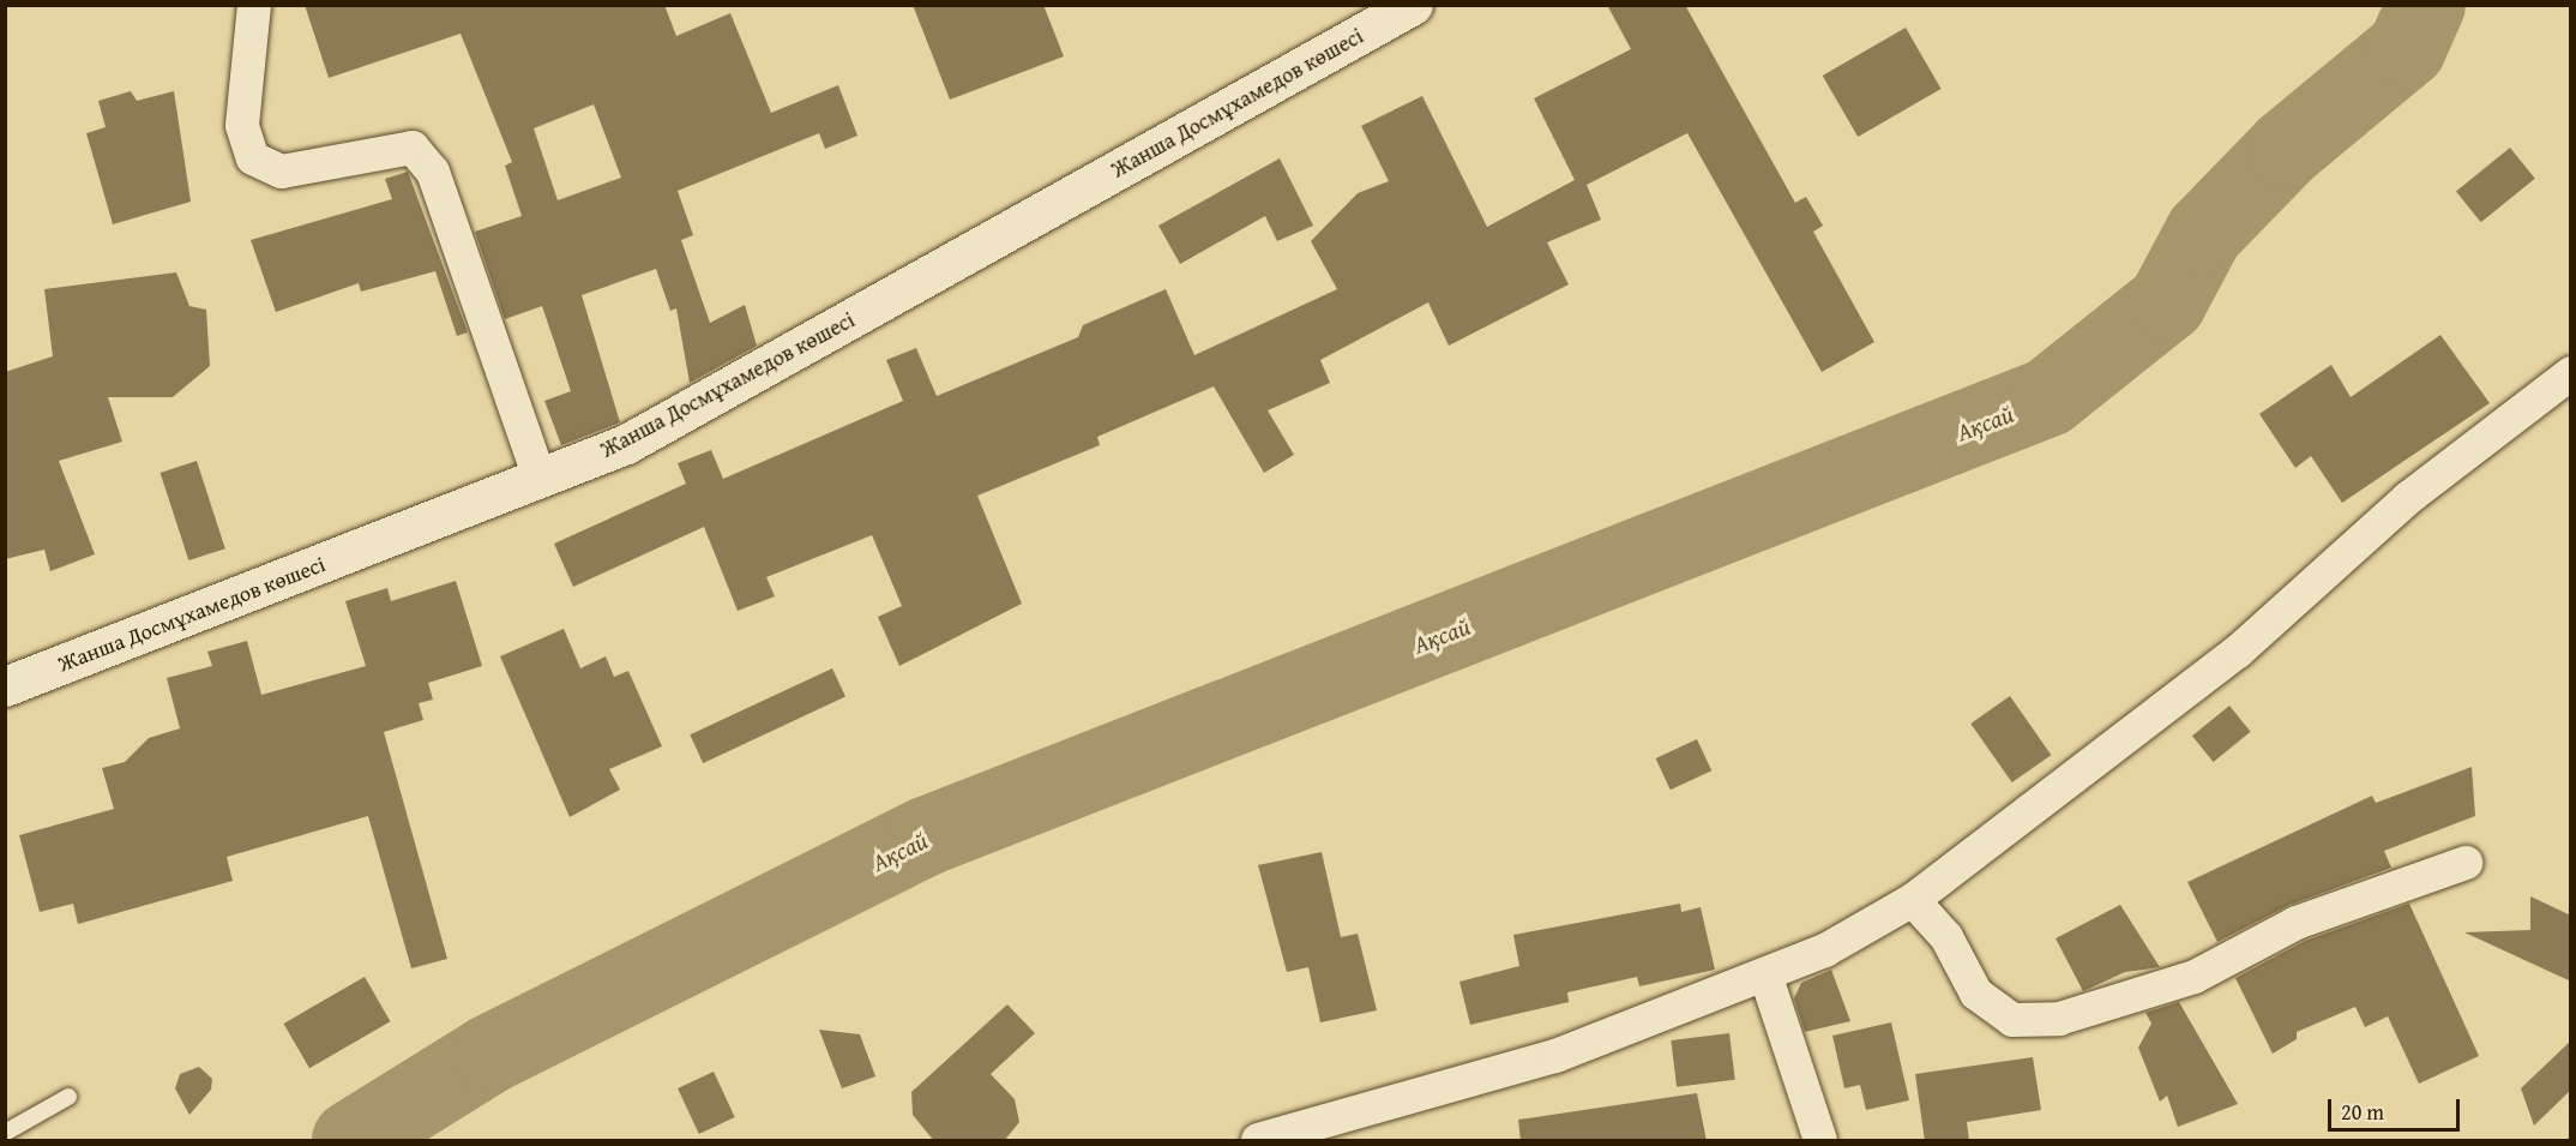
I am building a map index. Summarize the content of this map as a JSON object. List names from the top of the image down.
{
  "streets": {
    "street": ["Жанша Досмұхамедов көшесі"]
  },
  "water": ["Ақсай"],
  "scale_bar": "20 m"
}
